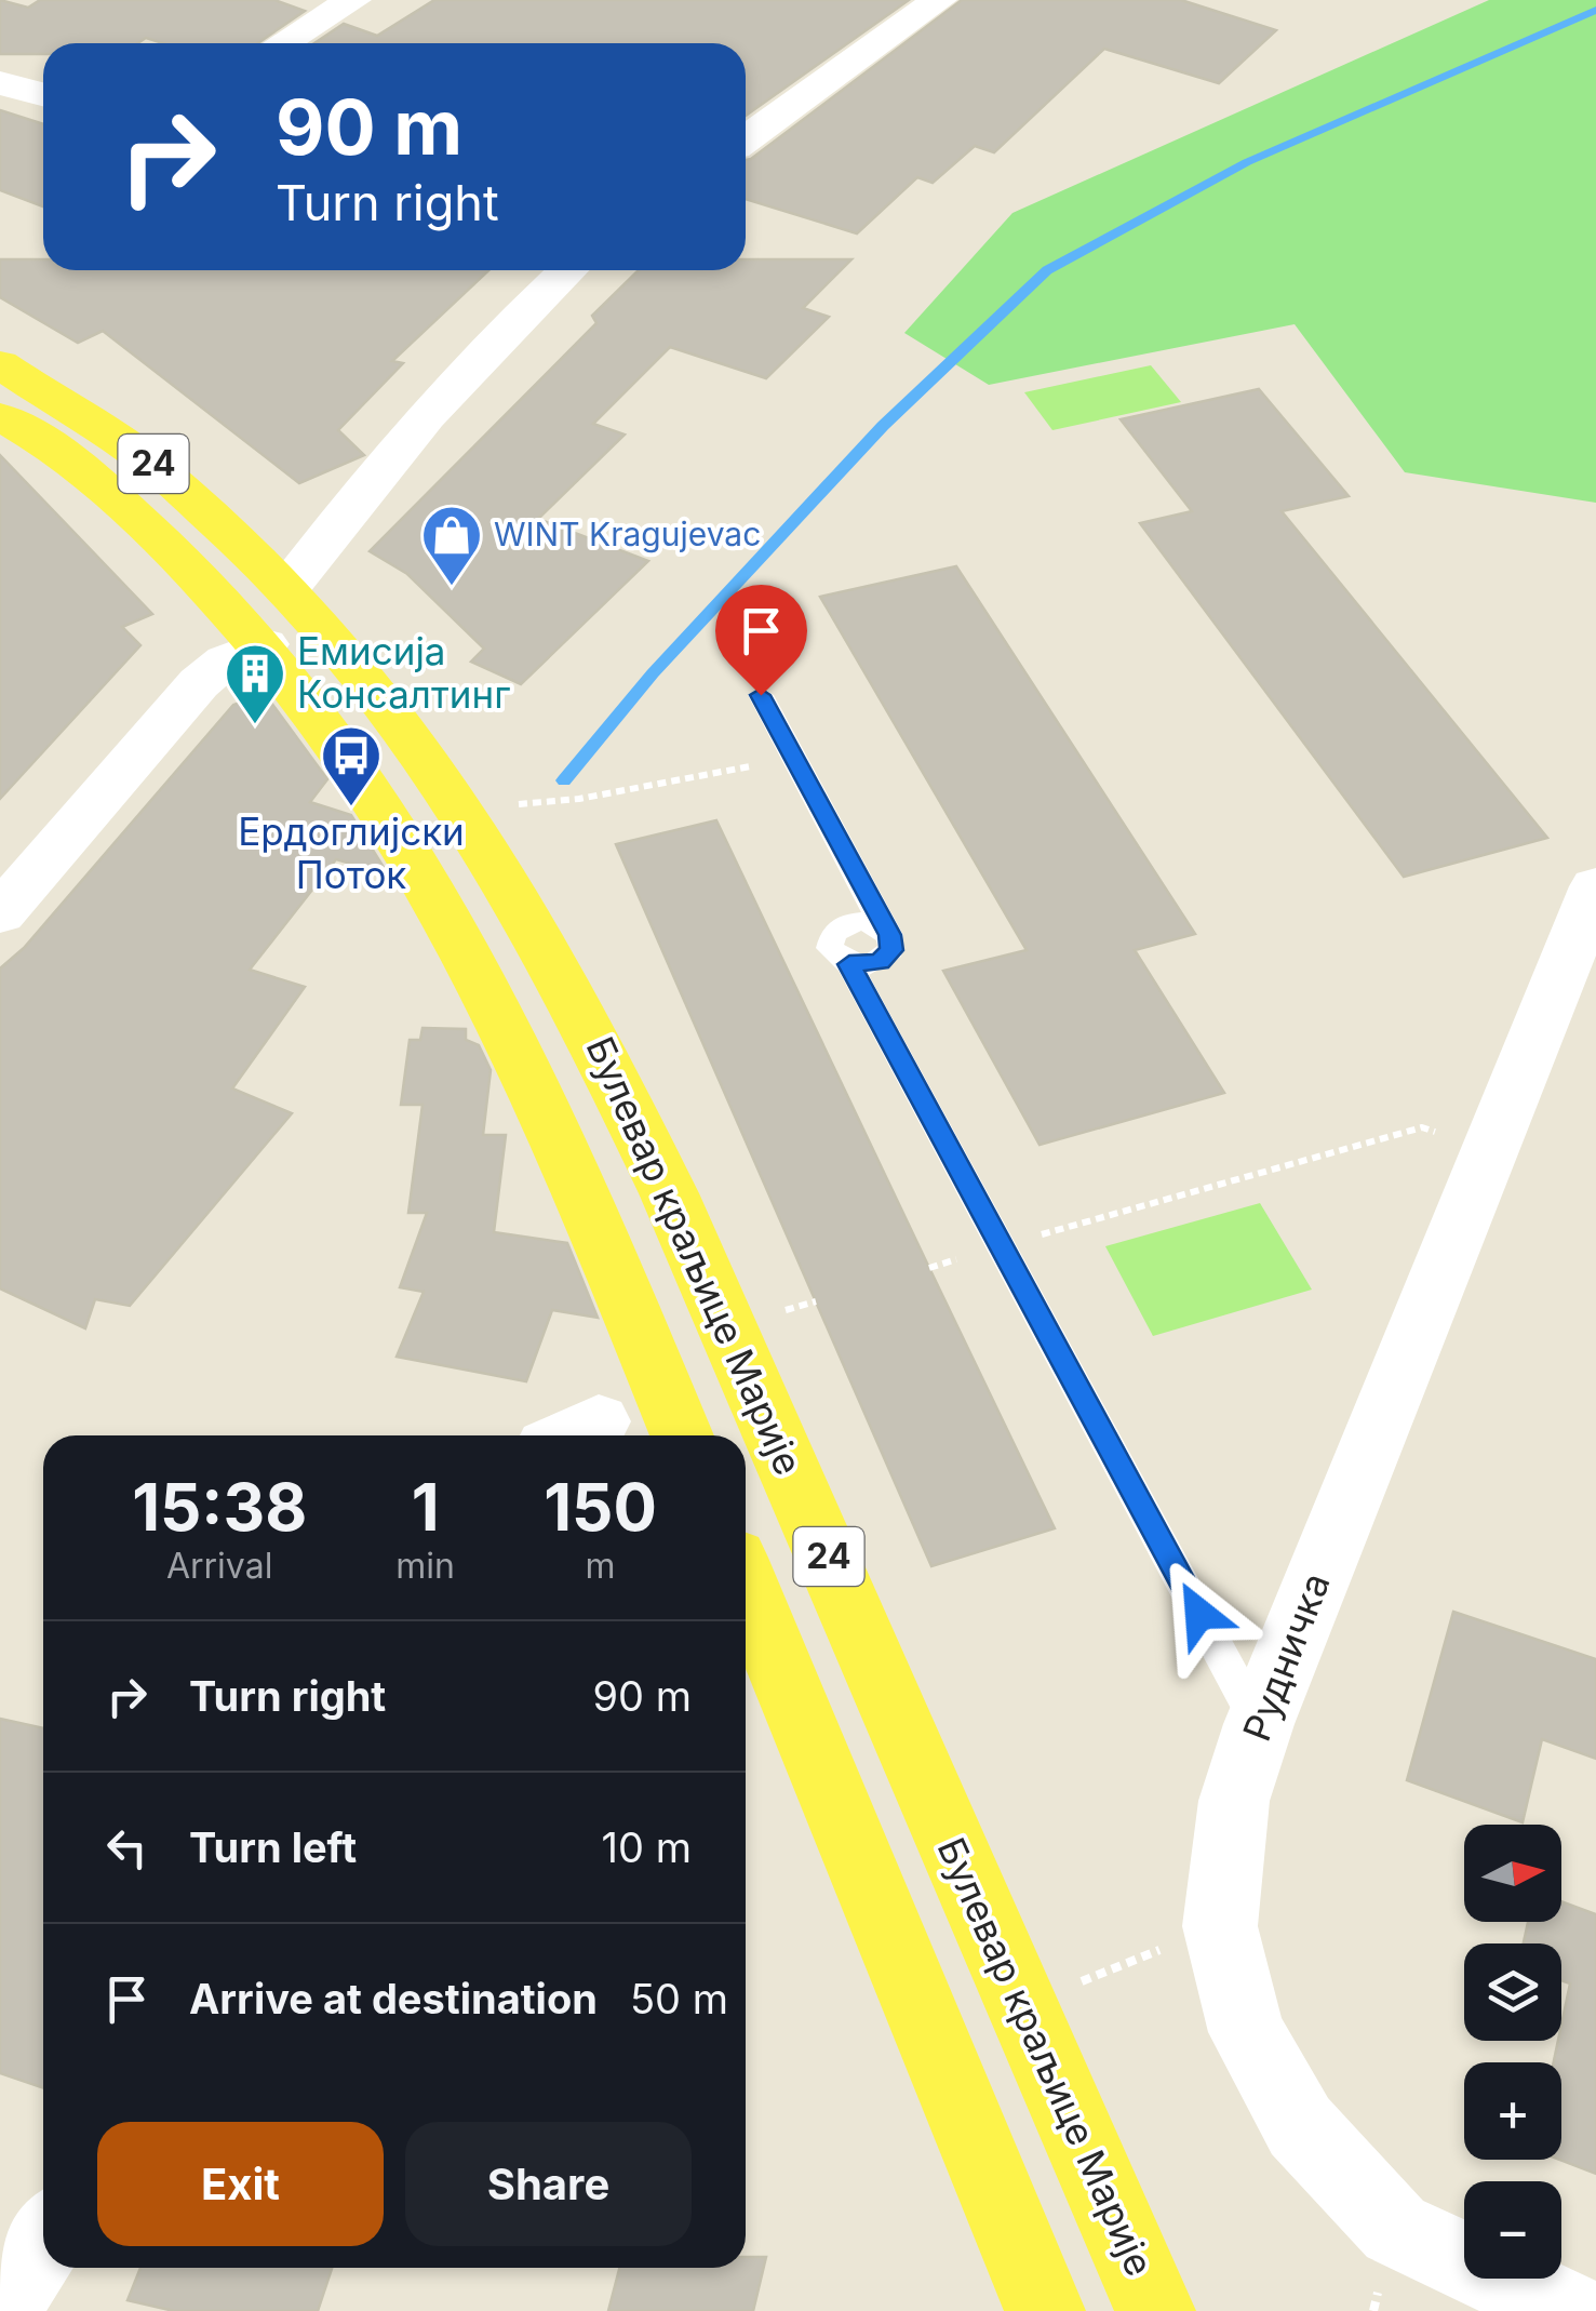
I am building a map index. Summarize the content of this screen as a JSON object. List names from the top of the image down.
{
  "streets": {
    "main road": ["24", "Булевар краљице Марије"],
    "street": ["Рудничка"]
  },
  "places": {
    "shop": ["WINT Kragujevac"],
    "building": ["Емисија Консалтинг"],
    "bus stop": ["Ердоглијски Поток"]
  },
  "north": "right",
  "page": {
    "turn": ["90 m", "Turn right"],
    "eta": [
      "15:38",
      "Arrival",
      "1",
      "min",
      "150",
      "m"
    ],
    "list": [
      {
        "name": "Turn right",
        "value": "90 m"
      },
      {
        "name": "Turn left",
        "value": "10 m"
      },
      {
        "name": "Arrive at destination",
        "value": "50 m"
      }
    ],
    "map_buttons": ["+", "−"],
    "buttons": ["Exit", "Share"]
  }
}
